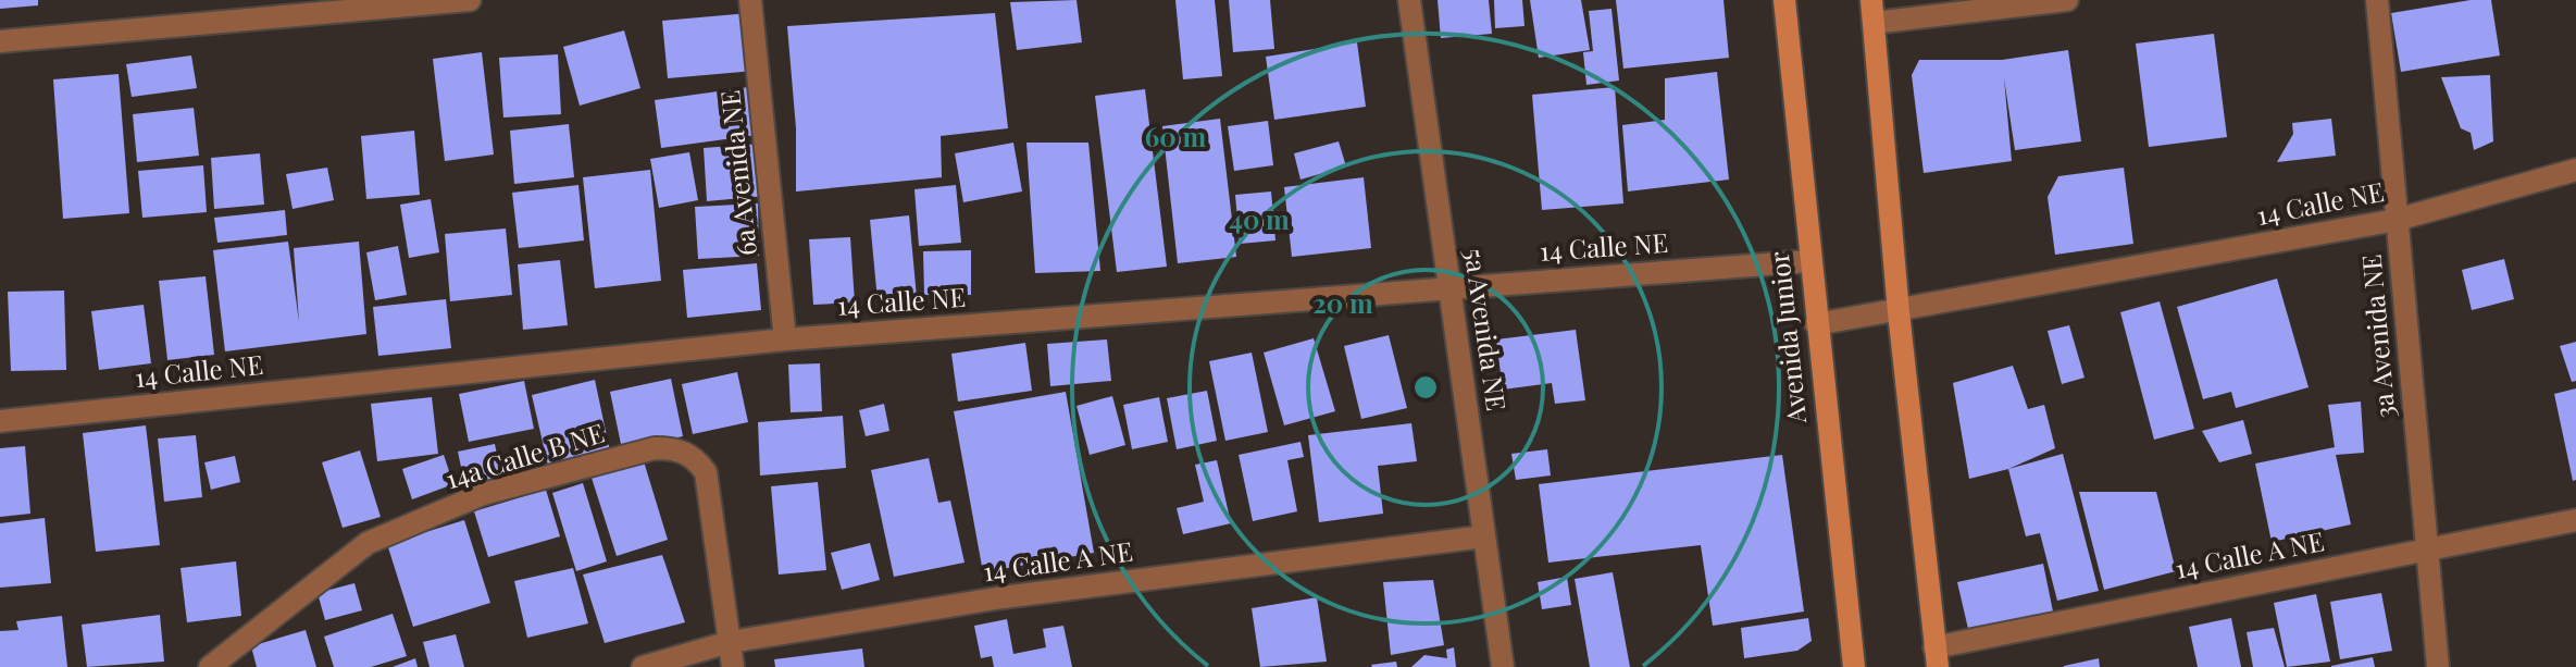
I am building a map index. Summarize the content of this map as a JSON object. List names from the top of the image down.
{
  "streets": {
    "main road": ["Avenida Junior"],
    "street": [
      "6a Avenida NE",
      "14 Calle NE",
      "5a Avenida NE",
      "3a Avenida NE",
      "14a Calle B NE",
      "14 Calle A NE"
    ]
  },
  "crossings": [
    ["6a Avenida NE", "14 Calle NE"],
    ["14 Calle NE", "5a Avenida NE"],
    ["14 Calle NE", "3a Avenida NE"],
    ["14 Calle NE", "Avenida Junior"],
    ["5a Avenida NE", "14 Calle A NE"],
    ["3a Avenida NE", "14 Calle A NE"],
    ["14a Calle B NE", "14 Calle A NE"]
  ],
  "rings": ["60 m", "40 m", "20 m"]
}
